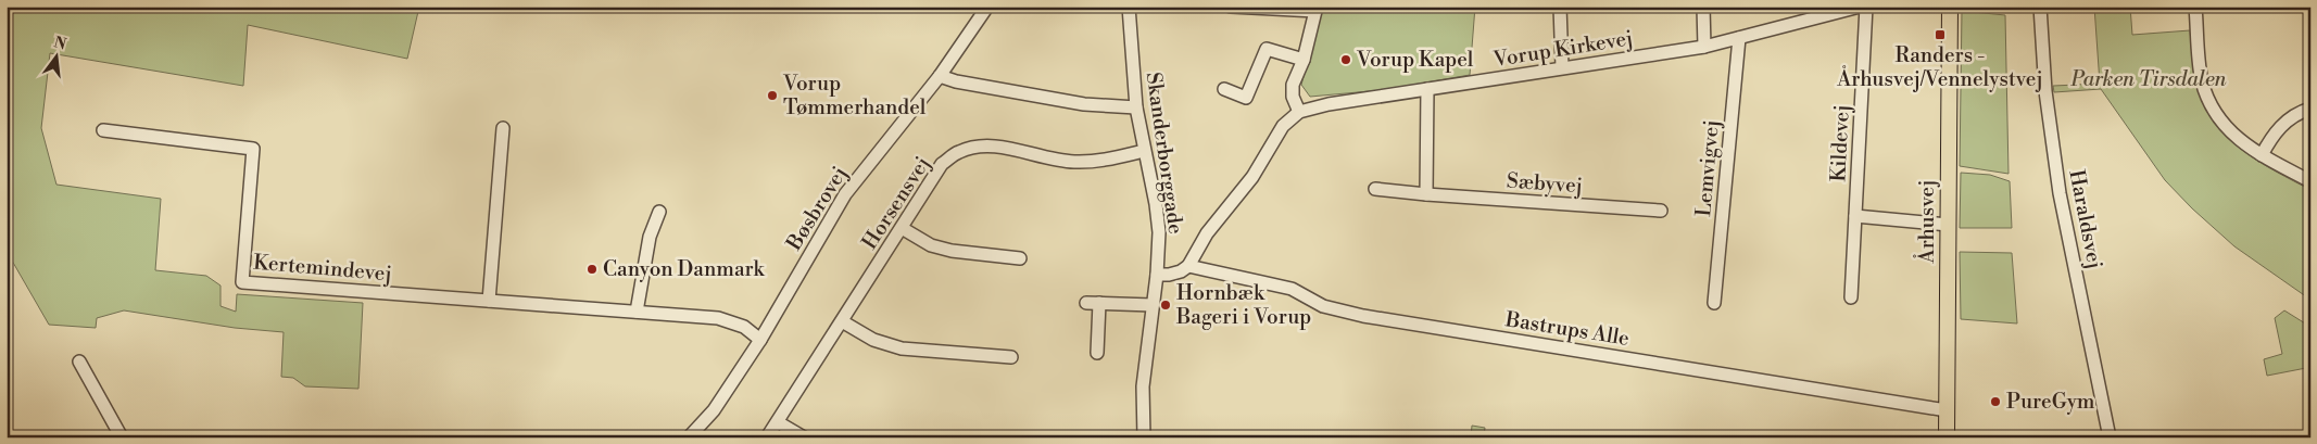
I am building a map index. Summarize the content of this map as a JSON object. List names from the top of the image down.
{
  "streets": {
    "main road": ["Århusvej"],
    "street": [
      "Vorup Kirkevej",
      "Kildevej",
      "Skanderborggade",
      "Lemvigvej",
      "Sæbyvej",
      "Horsensvej",
      "Bøsbrovej",
      "Haraldsvej",
      "Kertemindevej",
      "Bastrups Alle"
    ]
  },
  "crossings": [
    ["Vorup Kirkevej", "Lemvigvej"],
    ["Skanderborggade", "Horsensvej"],
    ["Bøsbrovej", "Kertemindevej"],
    ["Århusvej", "Bastrups Alle"]
  ],
  "parks": ["Parken Tirsdalen"],
  "places": {
    "transit": ["Randers - Århusvej/Vennelystvej"],
    "other": [
      "Vorup Kapel",
      "Vorup Tømmerhandel",
      "Canyon Danmark",
      "Hornbæk Bageri i Vorup",
      "PureGym"
    ]
  },
  "north": "top"
}
